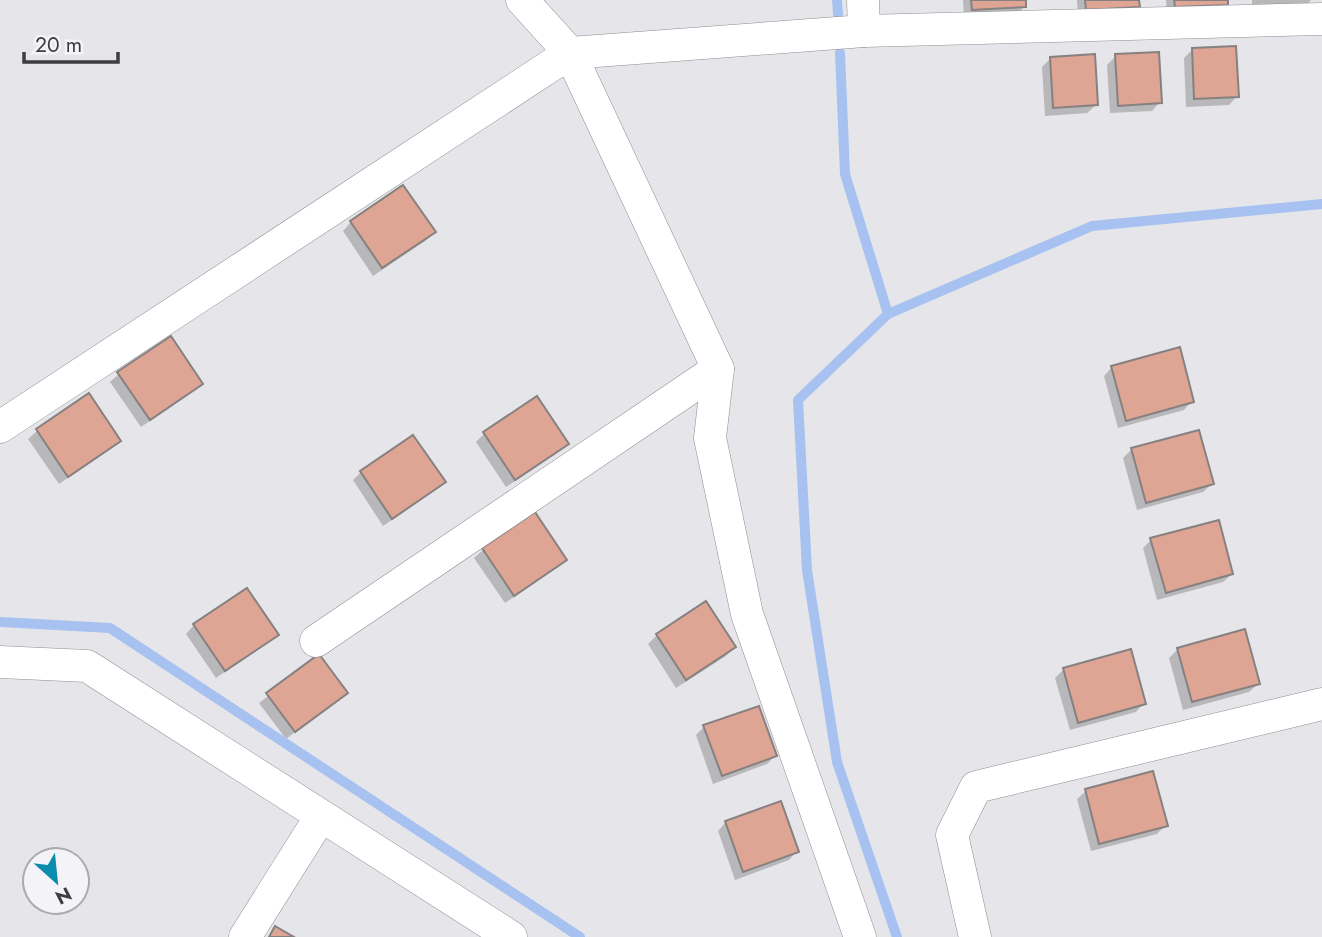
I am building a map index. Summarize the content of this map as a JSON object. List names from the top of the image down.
{
  "scale_bar": "20 m",
  "north": "bottom right"
}
